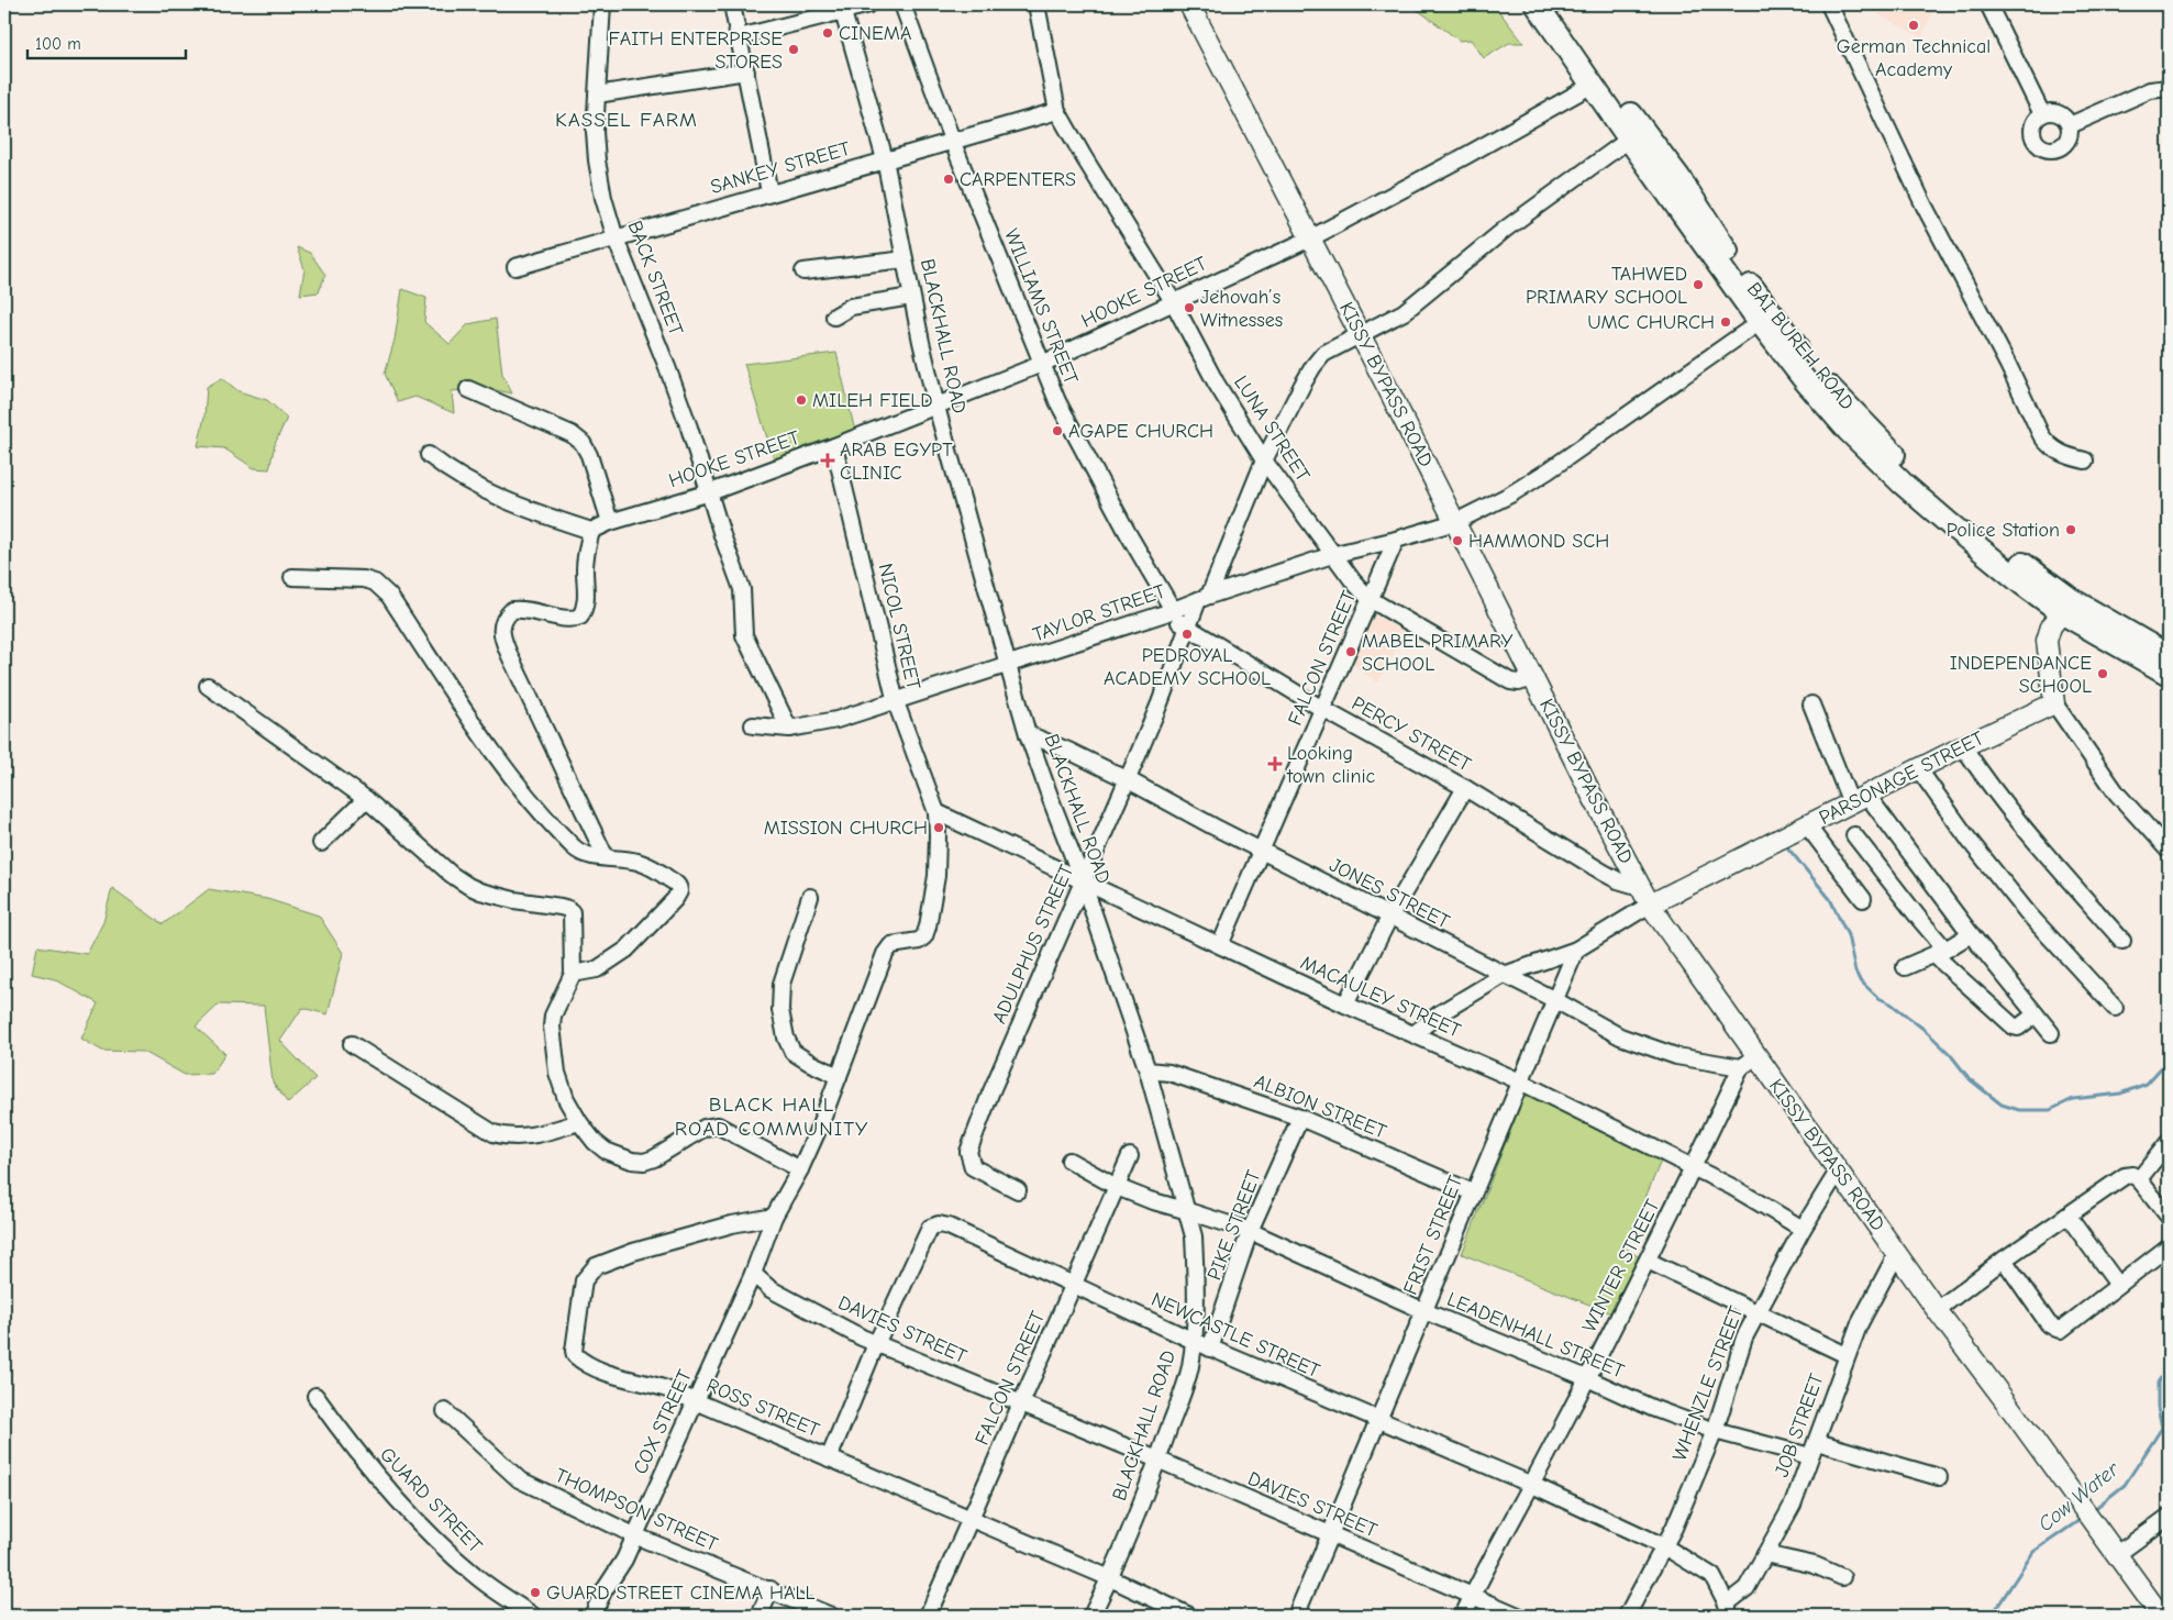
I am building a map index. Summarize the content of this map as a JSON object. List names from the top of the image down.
{
  "streets": {
    "highway": ["BAI BUREH ROAD"],
    "main road": ["KISSY BYPASS ROAD", "PARSONAGE STREET"],
    "street": [
      "SANKEY STREET",
      "BACK STREET",
      "HOOKE STREET",
      "WILLIAMS STREET",
      "BLACKHALL ROAD",
      "LUNA STREET",
      "TAYLOR STREET",
      "NICOL STREET",
      "FALCON STREET",
      "PERCY STREET",
      "JONES STREET",
      "ADULPHUS STREET",
      "MACAULEY STREET",
      "ALBION STREET",
      "PIKE STREET",
      "FRIST STREET",
      "WINTER STREET",
      "DAVIES STREET",
      "NEWCASTLE STREET",
      "LEADENHALL STREET",
      "WHENZLE STREET",
      "ROSS STREET",
      "COX STREET",
      "JOB STREET",
      "GUARD STREET",
      "THOMPSON STREET"
    ]
  },
  "crossings": [
    ["SANKEY STREET", "BACK STREET"],
    ["SANKEY STREET", "WILLIAMS STREET"],
    ["SANKEY STREET", "BLACKHALL ROAD"],
    ["SANKEY STREET", "LUNA STREET"],
    ["BACK STREET", "HOOKE STREET"],
    ["BACK STREET", "TAYLOR STREET"],
    ["HOOKE STREET", "WILLIAMS STREET"],
    ["HOOKE STREET", "BLACKHALL ROAD"],
    ["HOOKE STREET", "KISSY BYPASS ROAD"],
    ["HOOKE STREET", "LUNA STREET"],
    ["HOOKE STREET", "NICOL STREET"],
    ["WILLIAMS STREET", "TAYLOR STREET"],
    ["WILLIAMS STREET", "PERCY STREET"],
    ["BLACKHALL ROAD", "TAYLOR STREET"],
    ["BLACKHALL ROAD", "JONES STREET"],
    ["BLACKHALL ROAD", "ADULPHUS STREET"],
    ["BLACKHALL ROAD", "MACAULEY STREET"],
    ["BLACKHALL ROAD", "ALBION STREET"],
    ["BLACKHALL ROAD", "DAVIES STREET"],
    ["BLACKHALL ROAD", "NEWCASTLE STREET"],
    ["BLACKHALL ROAD", "LEADENHALL STREET"],
    ["BLACKHALL ROAD", "ROSS STREET"],
    ["KISSY BYPASS ROAD", "LUNA STREET"],
    ["KISSY BYPASS ROAD", "TAYLOR STREET"],
    ["KISSY BYPASS ROAD", "PERCY STREET"],
    ["KISSY BYPASS ROAD", "PARSONAGE STREET"],
    ["KISSY BYPASS ROAD", "ADULPHUS STREET"],
    ["KISSY BYPASS ROAD", "WINTER STREET"],
    ["KISSY BYPASS ROAD", "WHENZLE STREET"],
    ["KISSY BYPASS ROAD", "JOB STREET"],
    ["LUNA STREET", "TAYLOR STREET"],
    ["LUNA STREET", "FALCON STREET"],
    ["LUNA STREET", "ADULPHUS STREET"],
    ["TAYLOR STREET", "NICOL STREET"],
    ["TAYLOR STREET", "FALCON STREET"],
    ["TAYLOR STREET", "PERCY STREET"],
    ["TAYLOR STREET", "ADULPHUS STREET"],
    ["NICOL STREET", "MACAULEY STREET"],
    ["FALCON STREET", "PERCY STREET"],
    ["FALCON STREET", "JONES STREET"],
    ["FALCON STREET", "MACAULEY STREET"],
    ["FALCON STREET", "DAVIES STREET"],
    ["FALCON STREET", "NEWCASTLE STREET"],
    ["FALCON STREET", "LEADENHALL STREET"],
    ["FALCON STREET", "ROSS STREET"],
    ["PERCY STREET", "ADULPHUS STREET"],
    ["JONES STREET", "ADULPHUS STREET"],
    ["JONES STREET", "FRIST STREET"],
    ["JONES STREET", "WINTER STREET"],
    ["ADULPHUS STREET", "MACAULEY STREET"],
    ["MACAULEY STREET", "FRIST STREET"],
    ["MACAULEY STREET", "WINTER STREET"],
    ["MACAULEY STREET", "WHENZLE STREET"],
    ["ALBION STREET", "PIKE STREET"],
    ["ALBION STREET", "FRIST STREET"],
    ["PIKE STREET", "NEWCASTLE STREET"],
    ["PIKE STREET", "LEADENHALL STREET"],
    ["FRIST STREET", "DAVIES STREET"],
    ["FRIST STREET", "NEWCASTLE STREET"],
    ["FRIST STREET", "LEADENHALL STREET"],
    ["WINTER STREET", "DAVIES STREET"],
    ["WINTER STREET", "NEWCASTLE STREET"],
    ["WINTER STREET", "LEADENHALL STREET"],
    ["DAVIES STREET", "NEWCASTLE STREET"],
    ["DAVIES STREET", "COX STREET"],
    ["NEWCASTLE STREET", "WHENZLE STREET"],
    ["NEWCASTLE STREET", "ROSS STREET"],
    ["NEWCASTLE STREET", "JOB STREET"],
    ["LEADENHALL STREET", "WHENZLE STREET"],
    ["LEADENHALL STREET", "JOB STREET"],
    ["ROSS STREET", "COX STREET"],
    ["COX STREET", "THOMPSON STREET"]
  ],
  "districts": ["KASSEL FARM", "BLACK HALL ROAD COMMUNITY"],
  "water": ["Cow Water"],
  "places": {
    "other": [
      "German Technical Academy",
      "CINEMA",
      "FAITH ENTERPRISE STORES",
      "CARPENTERS",
      "TAHWED PRIMARY SCHOOL",
      "Jehovah’s Witnesses",
      "UMC CHURCH",
      "MILEH FIELD",
      "AGAPE CHURCH",
      "Police Station",
      "HAMMOND SCH",
      "PEDROYAL ACADEMY SCHOOL",
      "MABEL PRIMARY SCHOOL",
      "INDEPENDANCE SCHOOL",
      "MISSION CHURCH",
      "GUARD STREET CINEMA HALL"
    ],
    "health": ["ARAB EGYPT CLINIC", "Looking town clinic"]
  },
  "scale_bar": "100 m"
}
